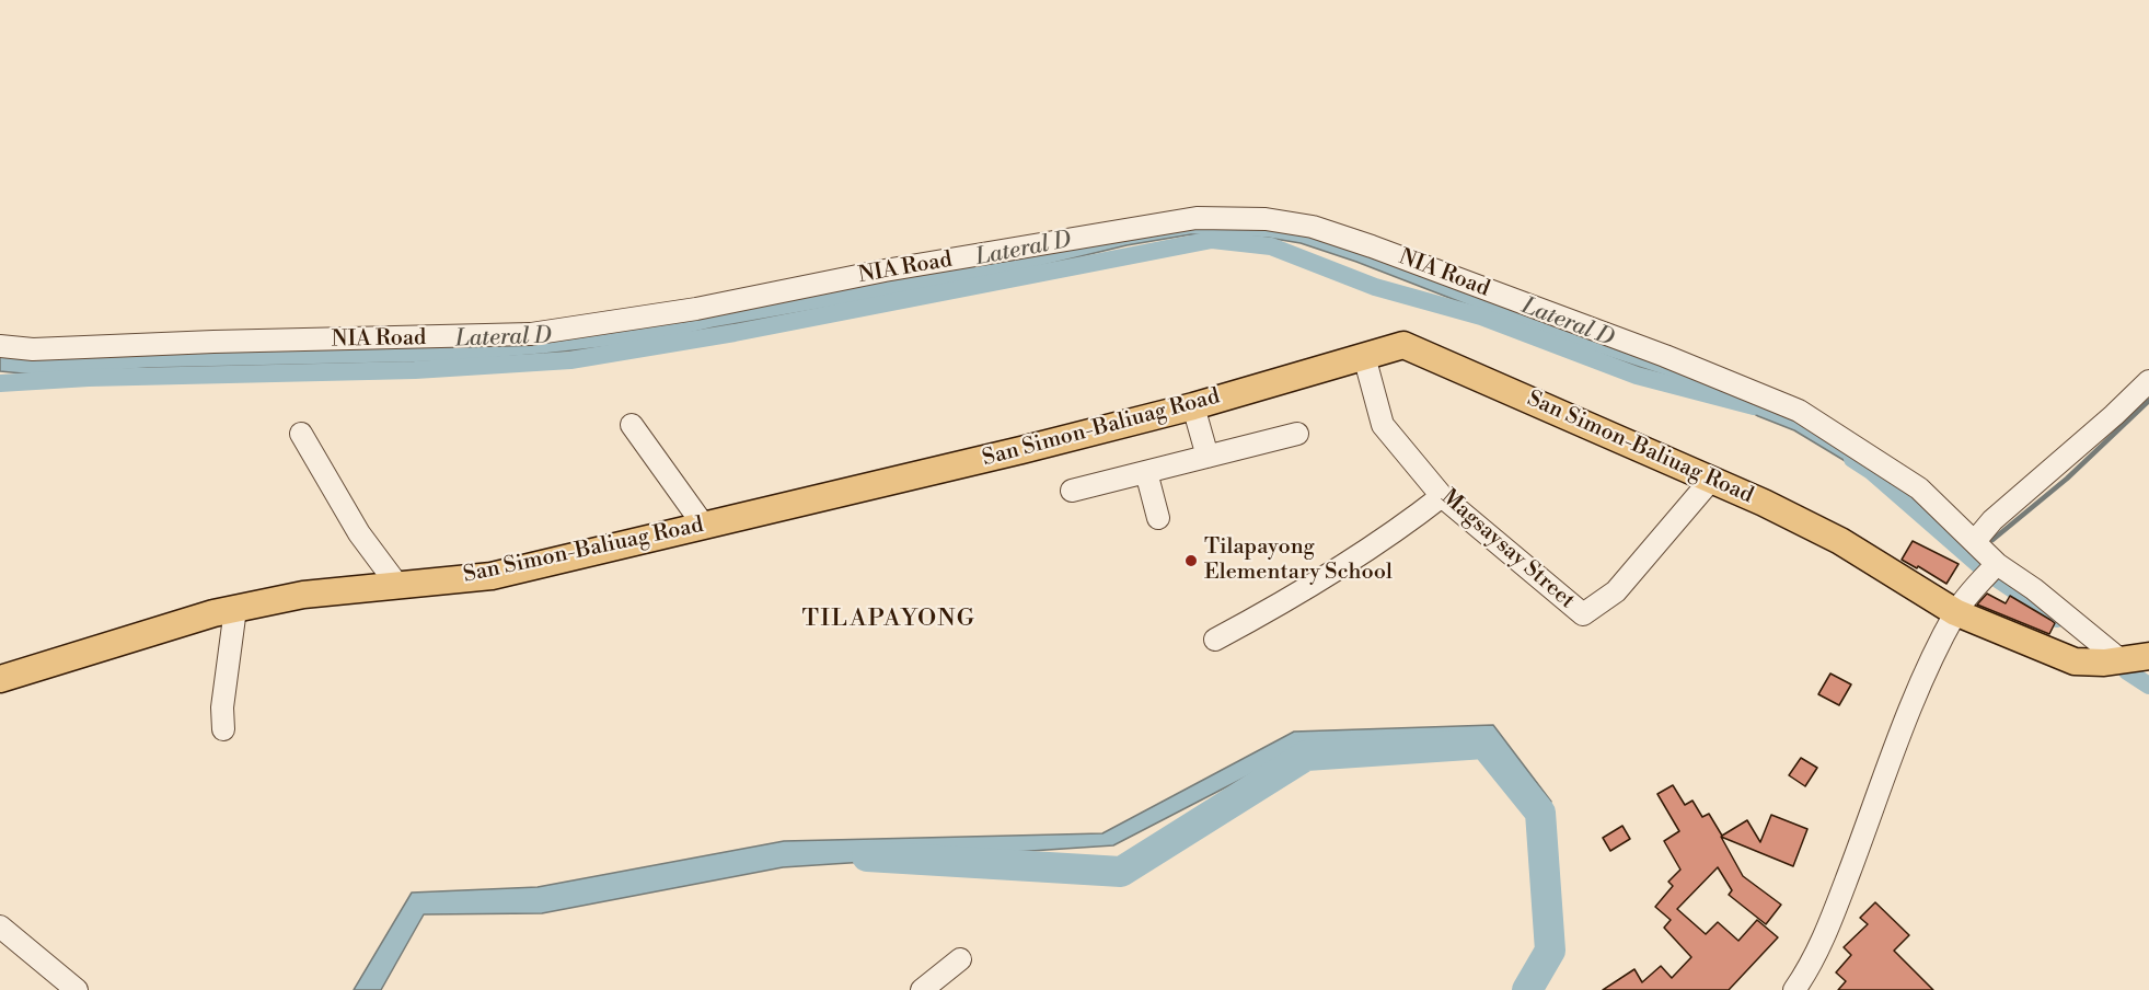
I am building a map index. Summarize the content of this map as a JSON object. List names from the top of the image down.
{
  "streets": {
    "main road": ["San Simon-Baliuag Road"],
    "street": ["NIA Road", "Magsaysay Street"]
  },
  "crossings": [
    ["NIA Road", "San Simon-Baliuag Road"],
    ["San Simon-Baliuag Road", "Magsaysay Street"]
  ],
  "districts": ["TILAPAYONG"],
  "water": ["Lateral D"],
  "places": ["Tilapayong Elementary School"]
}
